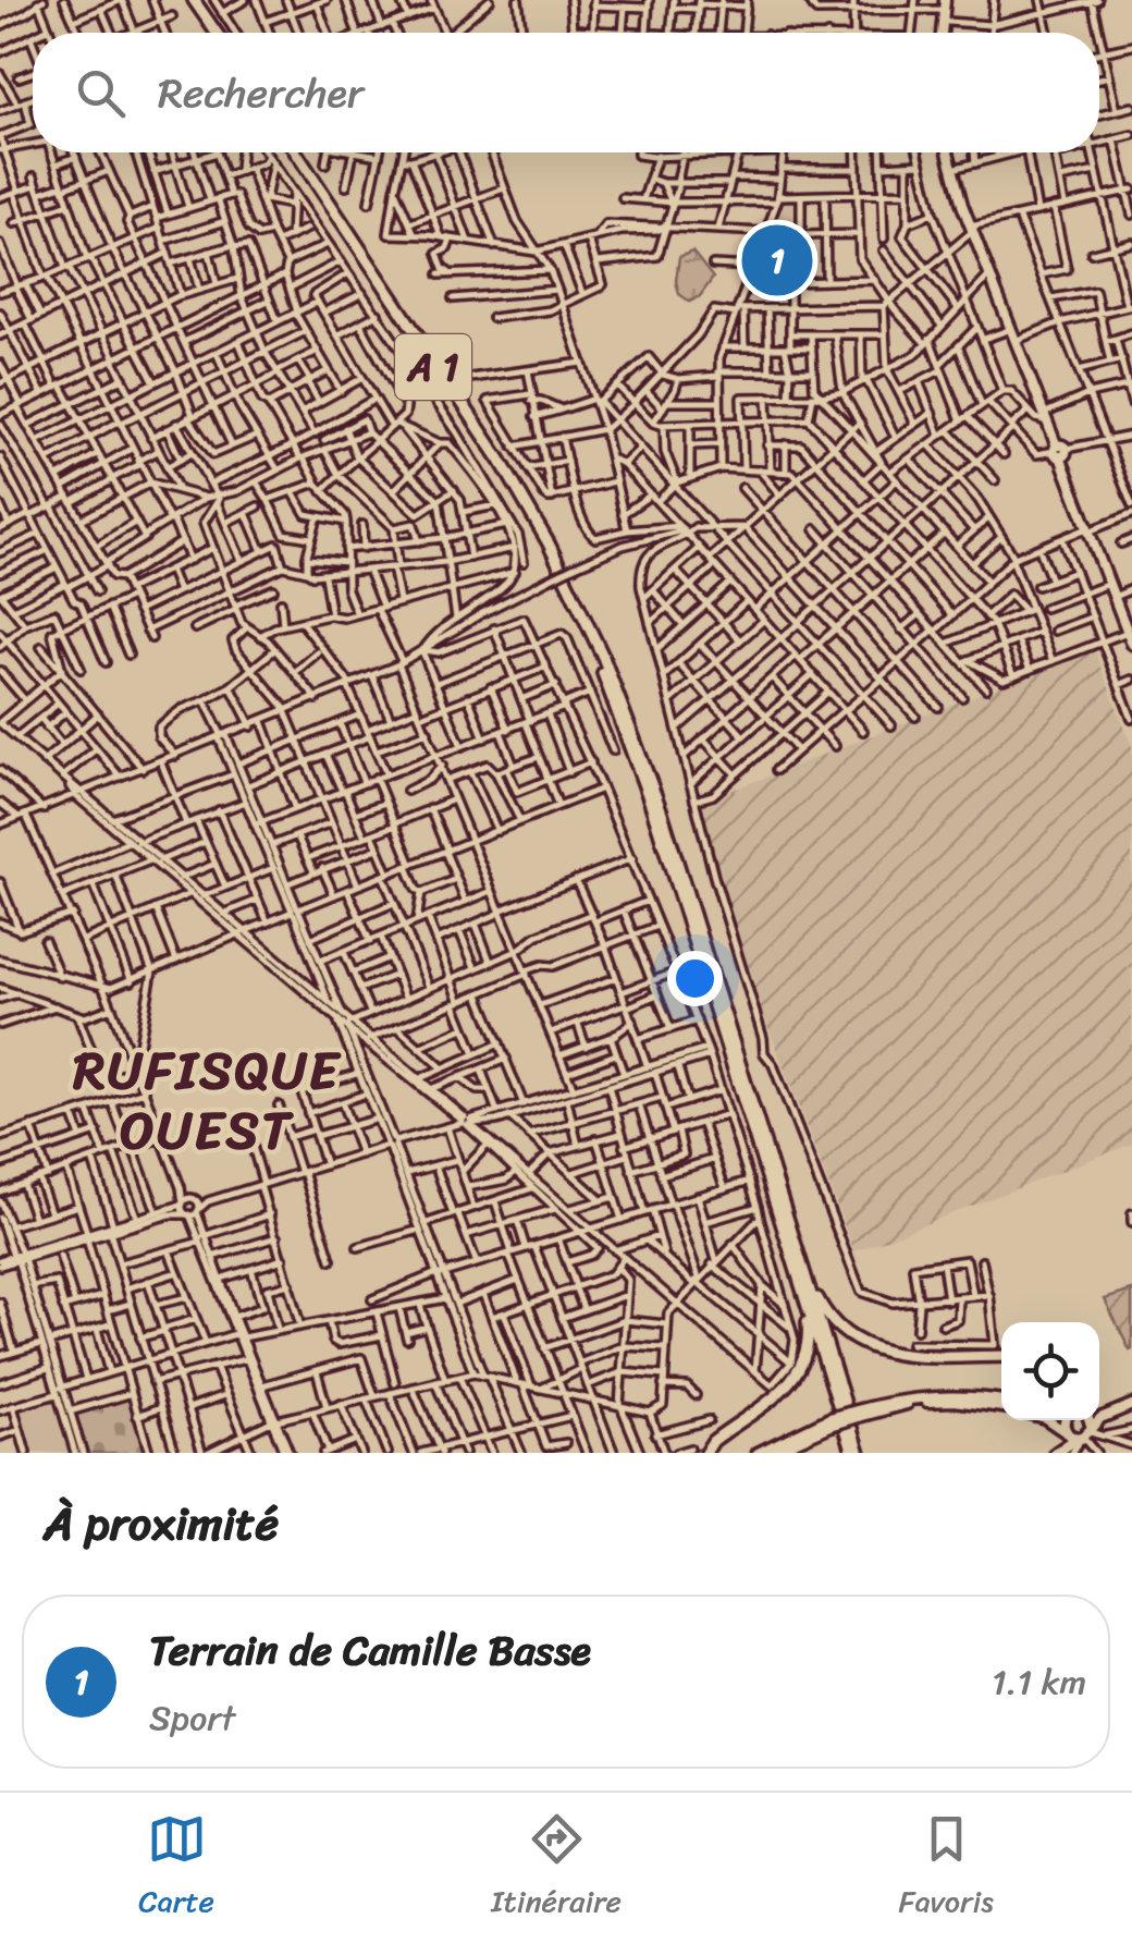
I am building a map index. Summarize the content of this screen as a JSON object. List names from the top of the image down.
{
  "streets": {
    "highway": ["A 1"]
  },
  "districts": ["RUFISQUE OUEST"],
  "page": {
    "search": "Rechercher",
    "pins": "1",
    "heading": "À proximité",
    "list": [
      {
        "mark": "1",
        "name": "Terrain de Camille Basse",
        "note": "Sport",
        "value": "1.1 km"
      }
    ],
    "nav": ["Carte", "Itinéraire", "Favoris"]
  }
}
